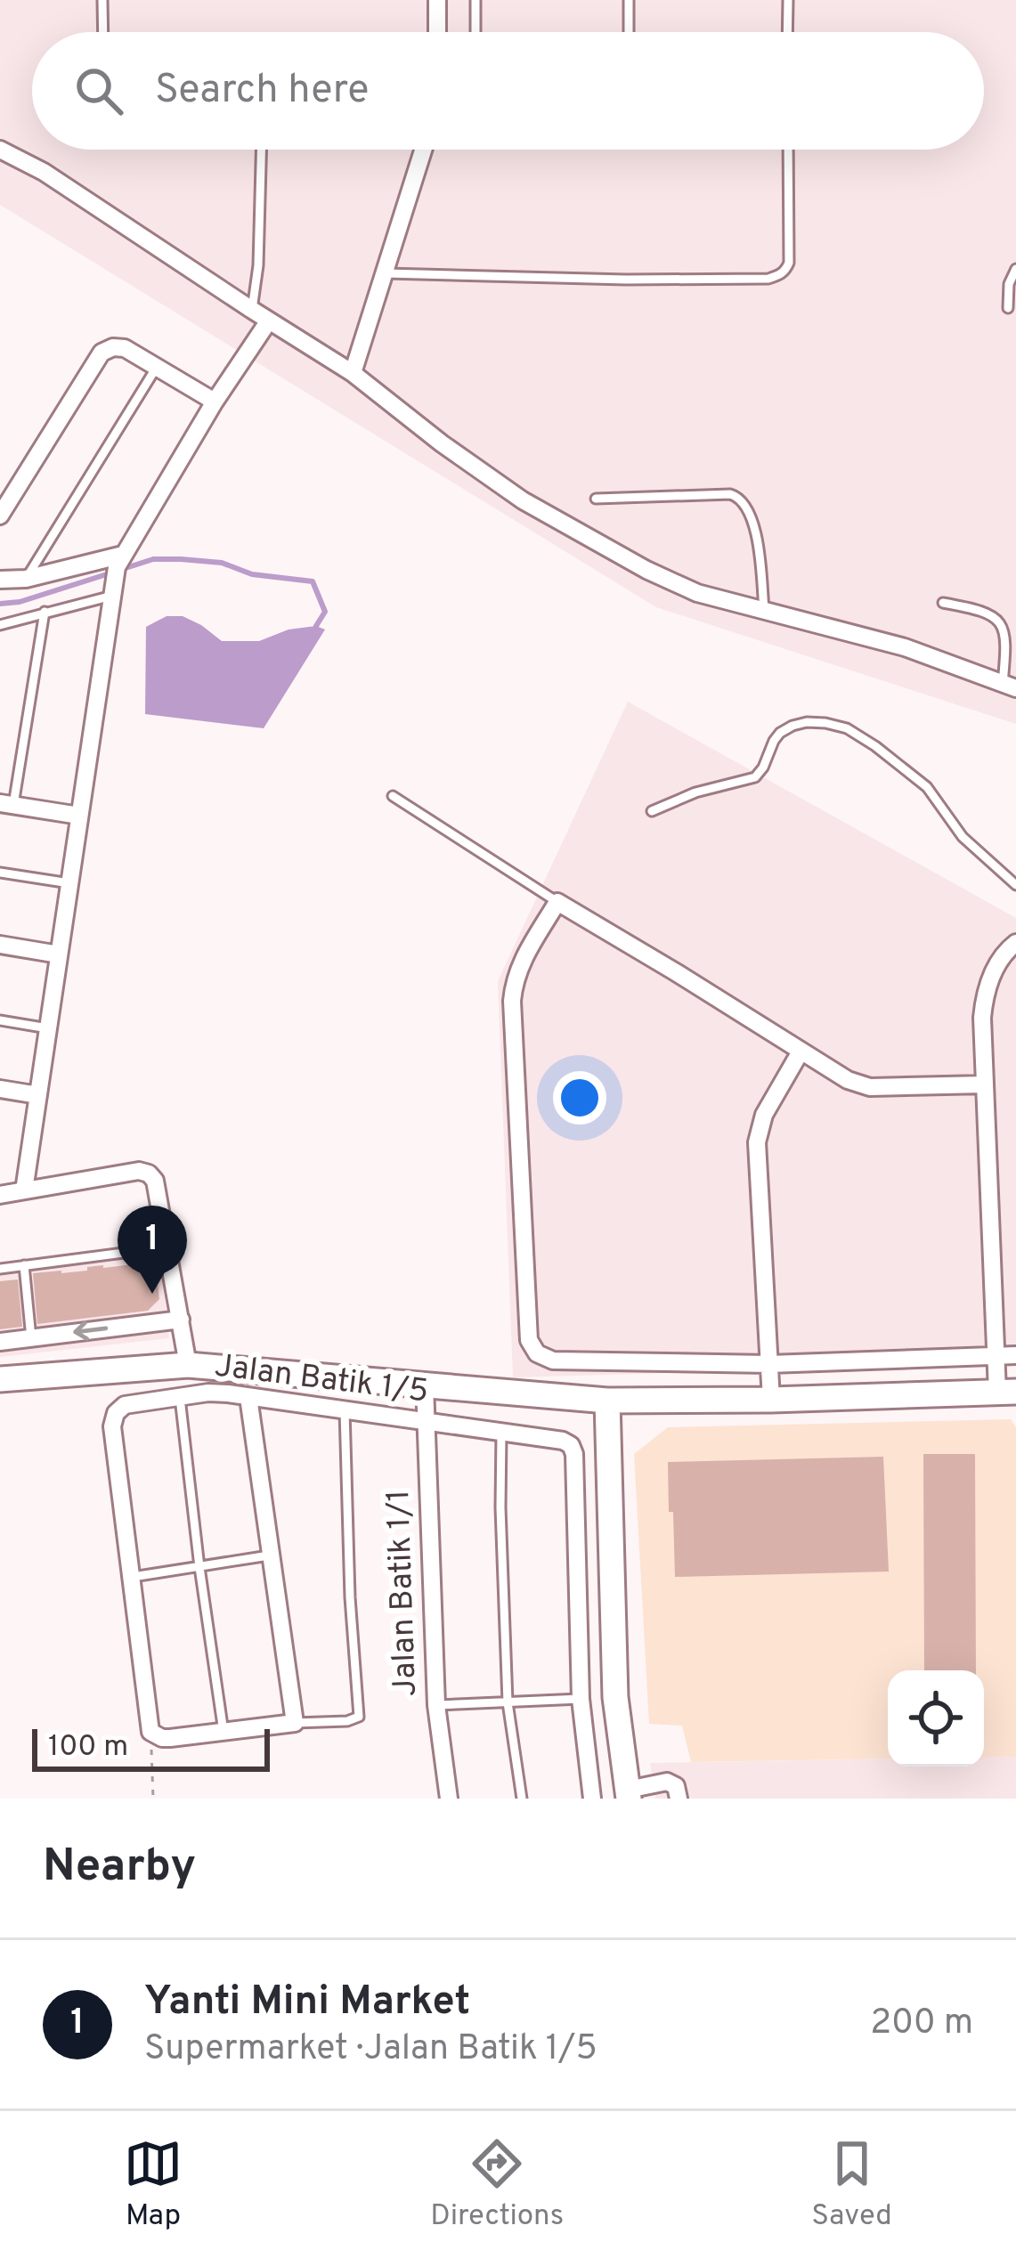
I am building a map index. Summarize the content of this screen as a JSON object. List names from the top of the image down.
{
  "streets": {
    "street": ["Jalan Batik 1/5", "Jalan Batik 1/1"]
  },
  "crossings": [
    ["Jalan Batik 1/5", "Jalan Batik 1/1"]
  ],
  "scale_bar": "100 m",
  "page": {
    "search": "Search here",
    "pins": "1",
    "scale": "100 m",
    "heading": "Nearby",
    "list": [
      {
        "mark": "1",
        "name": "Yanti Mini Market",
        "note": "Supermarket · Jalan Batik 1/5",
        "value": "200 m"
      }
    ],
    "nav": ["Map", "Directions", "Saved"]
  }
}
